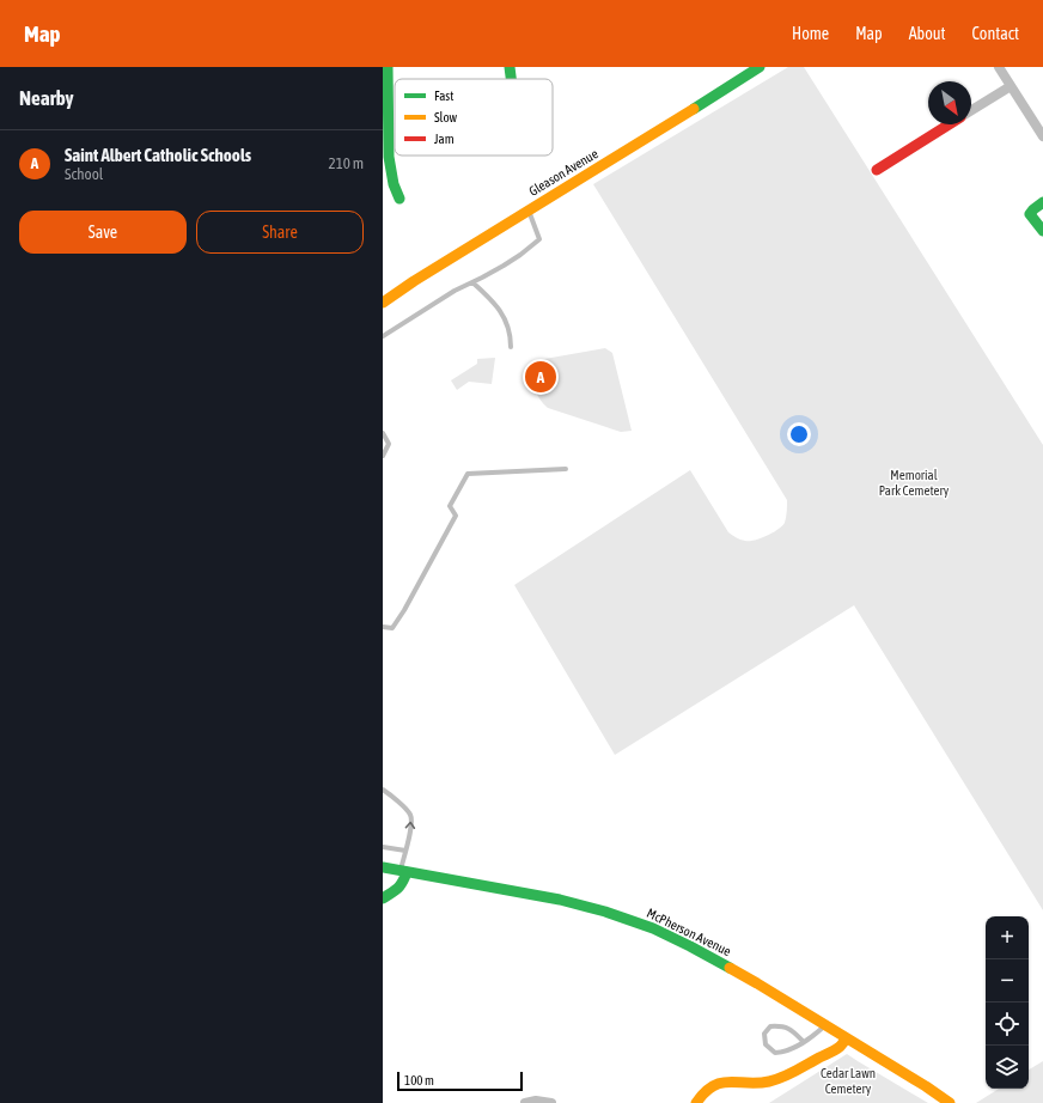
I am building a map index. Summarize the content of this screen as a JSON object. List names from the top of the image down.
{
  "streets": {
    "street": ["Gleason Avenue", "McPherson Avenue"]
  },
  "parks": ["Memorial Park Cemetery", "Cedar Lawn Cemetery"],
  "legend": ["Fast", "Slow", "Jam"],
  "scale_bar": "100 m",
  "north": "bottom right",
  "page": {
    "header": "Map",
    "nav": [
      "Home",
      "Map",
      "About",
      "Contact"
    ],
    "heading": "Nearby",
    "list": [
      {
        "mark": "A",
        "name": "Saint Albert Catholic Schools",
        "note": "School",
        "value": "210 m"
      }
    ],
    "buttons": ["Save", "Share"],
    "pins": "A",
    "map_buttons": ["+", "−"],
    "scale": "100 m"
  }
}
